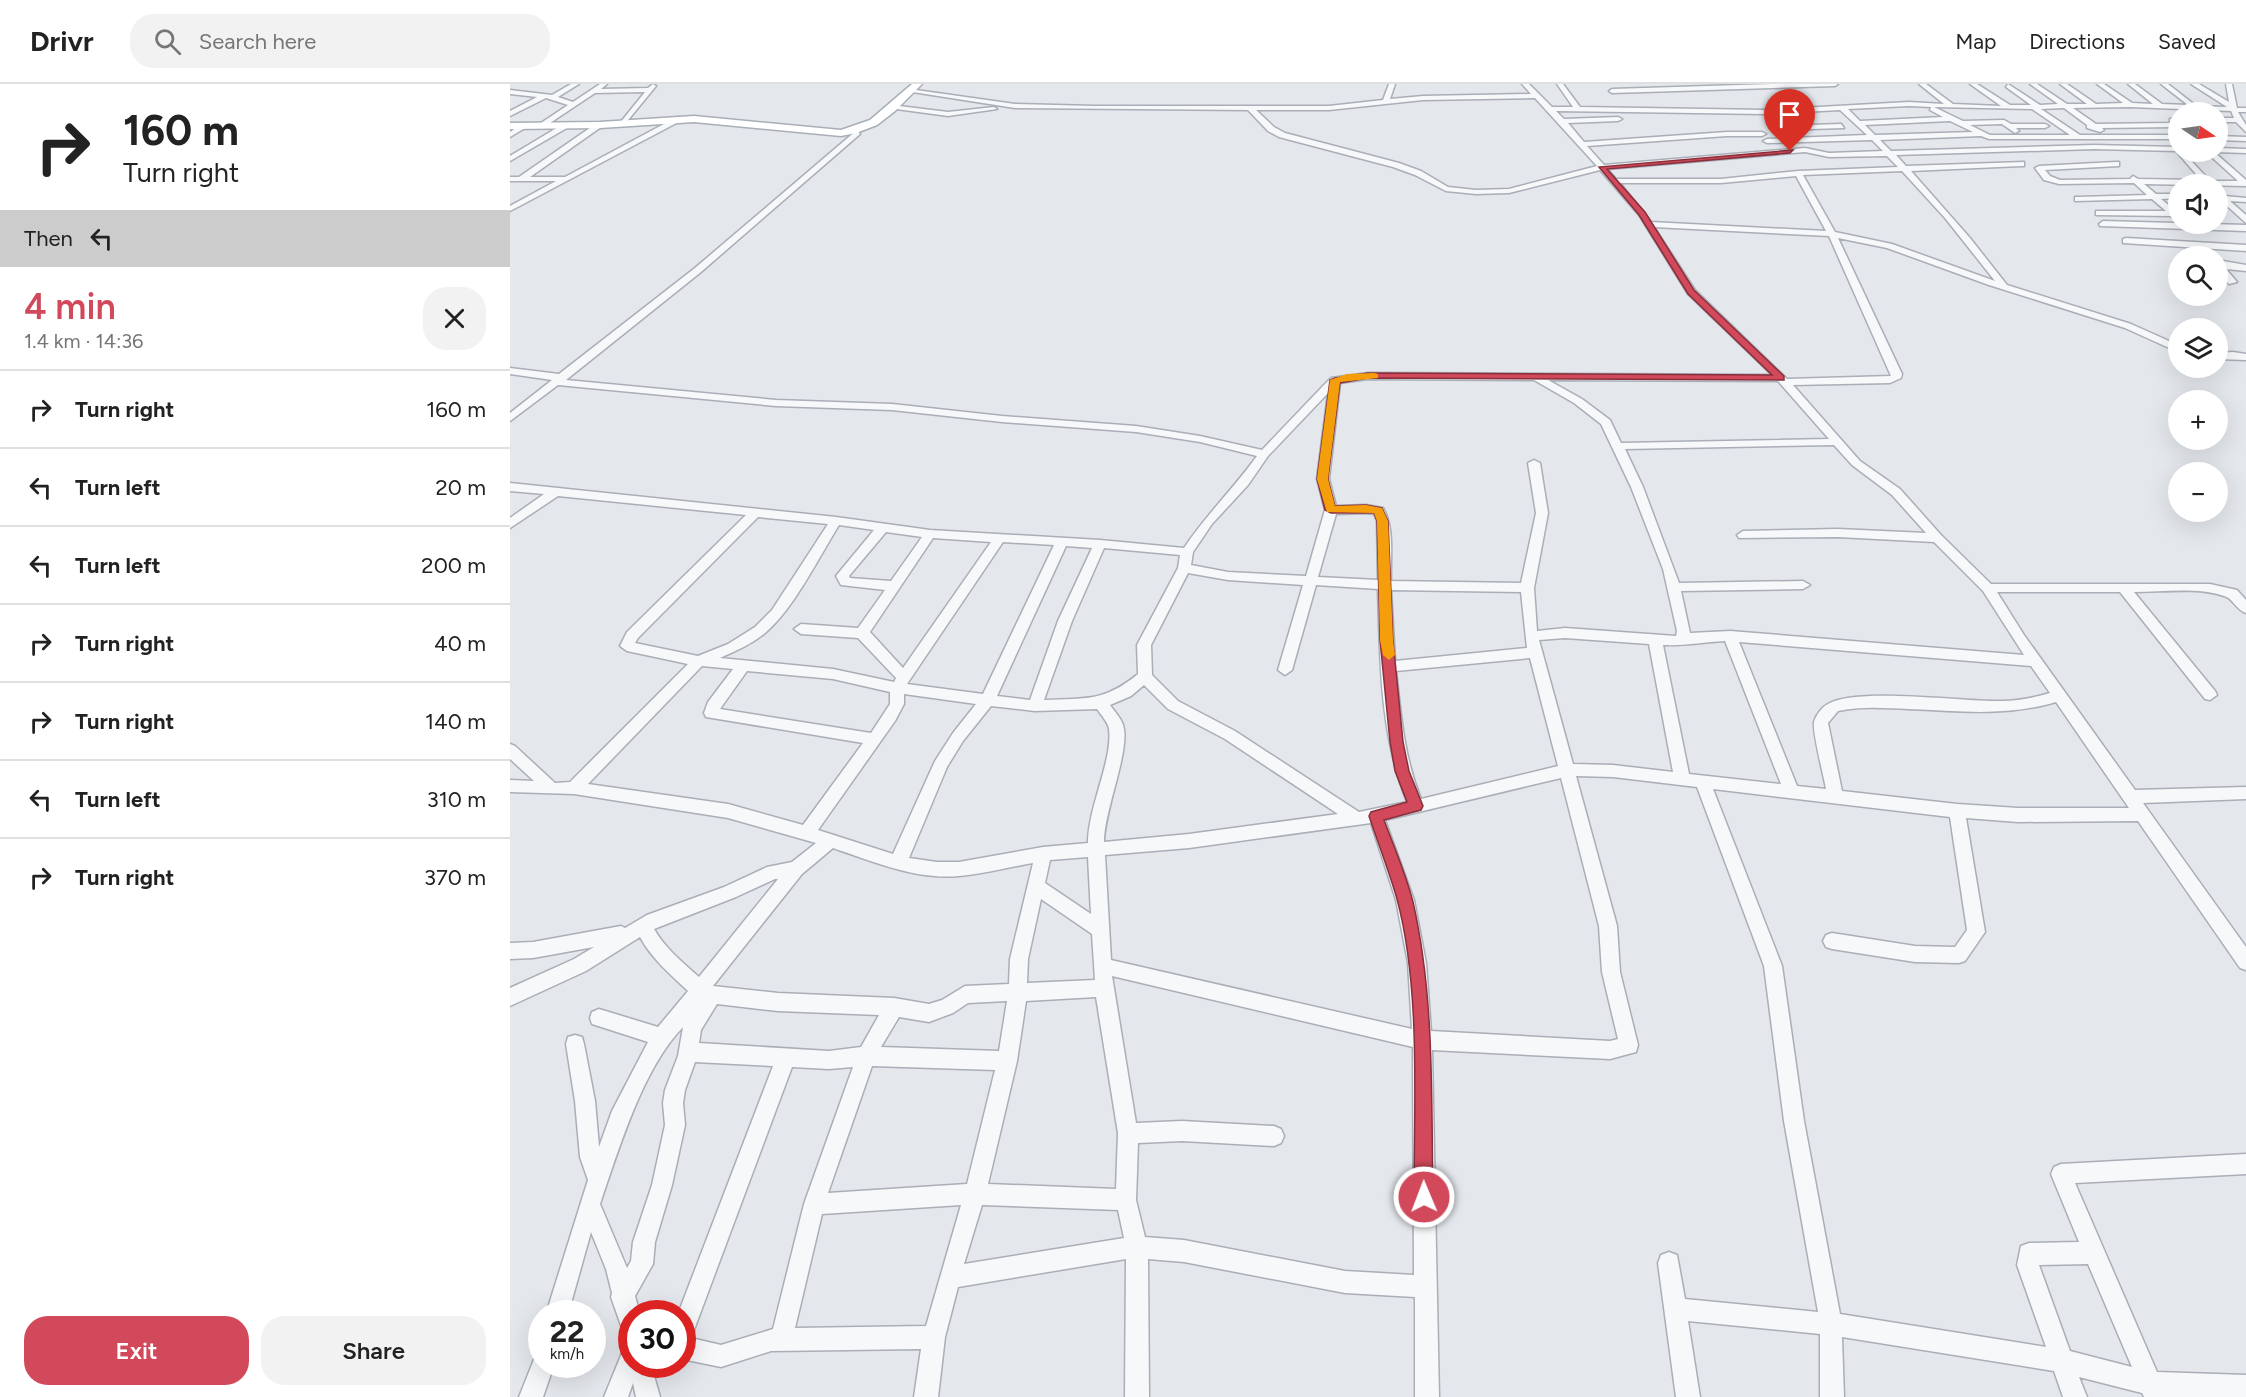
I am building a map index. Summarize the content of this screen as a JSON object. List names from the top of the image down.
{
  "north": "right",
  "page": {
    "header": "Drivr",
    "search": "Search here",
    "nav": ["Map", "Directions", "Saved"],
    "turn": ["160 m", "Turn right"],
    "map_buttons": ["+", "−"],
    "then": "Then",
    "heading": ["4 min", "1.4 km · 14:36"],
    "list": [
      {
        "name": "Turn right",
        "value": "160 m"
      },
      {
        "name": "Turn left",
        "value": "20 m"
      },
      {
        "name": "Turn left",
        "value": "200 m"
      },
      {
        "name": "Turn right",
        "value": "40 m"
      },
      {
        "name": "Turn right",
        "value": "140 m"
      },
      {
        "name": "Turn left",
        "value": "310 m"
      },
      {
        "name": "Turn right",
        "value": "370 m"
      }
    ],
    "speed": "22 km/h",
    "limit": "30",
    "buttons": ["Exit", "Share"]
  }
}
